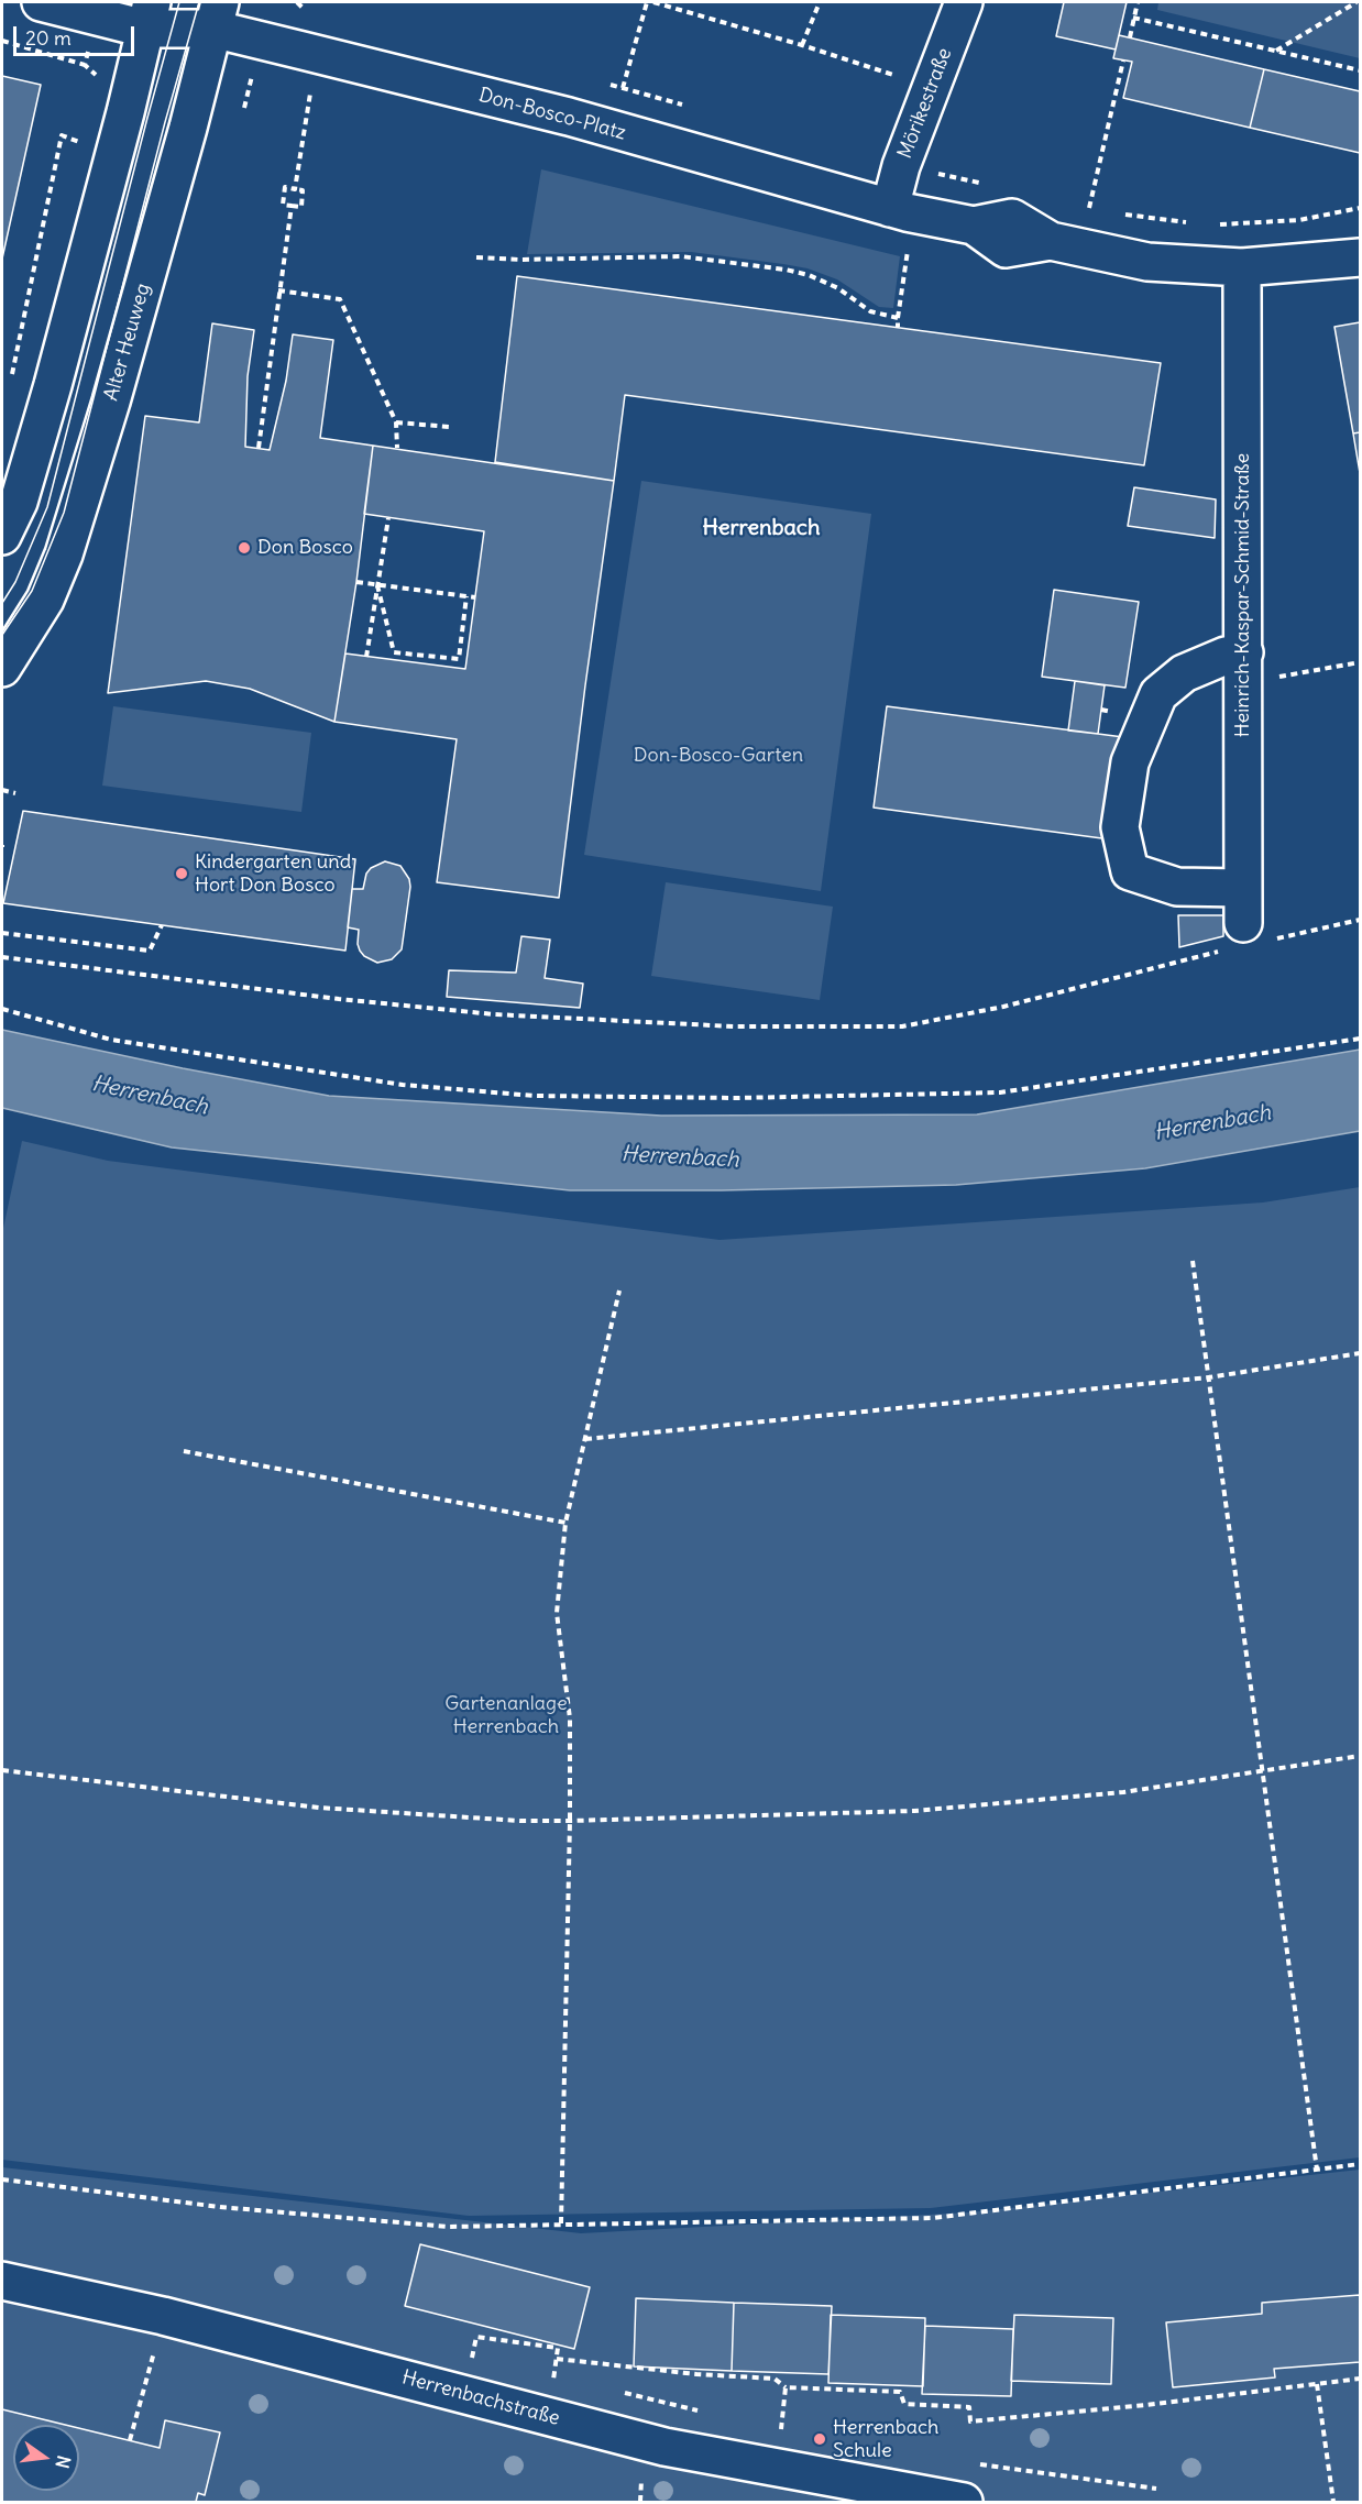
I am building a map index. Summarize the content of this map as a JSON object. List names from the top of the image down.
{
  "streets": {
    "street": [
      "Mörikestraße",
      "Don-Bosco-Platz",
      "Alter Heuweg",
      "Heinrich-Kaspar-Schmid-Straße",
      "Herrenbachstraße"
    ]
  },
  "crossings": [
    ["Mörikestraße", "Don-Bosco-Platz"],
    ["Don-Bosco-Platz", "Alter Heuweg"],
    ["Don-Bosco-Platz", "Heinrich-Kaspar-Schmid-Straße"]
  ],
  "districts": ["Herrenbach"],
  "water": ["Herrenbach"],
  "parks": ["Don-Bosco-Garten", "Gartenanlage Herrenbach"],
  "places": ["Don Bosco", "Kindergarten und Hort Don Bosco", "Herrenbach Schule"],
  "scale_bar": "20 m",
  "north": "right"
}
